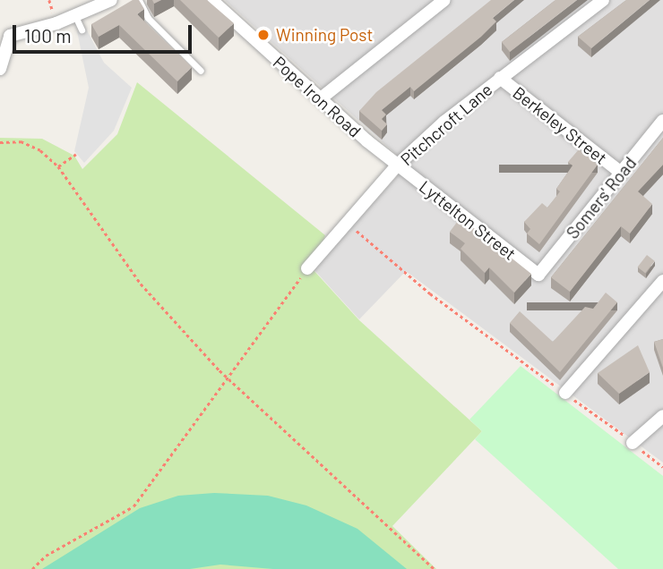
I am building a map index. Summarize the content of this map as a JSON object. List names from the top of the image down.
{
  "streets": {
    "street": [
      "Pope Iron Road",
      "Pitchcroft Lane",
      "Berkeley Street",
      "Somers' Road",
      "Lyttelton Street"
    ]
  },
  "crossings": [
    ["Pope Iron Road", "Pitchcroft Lane"],
    ["Pope Iron Road", "Lyttelton Street"],
    ["Pitchcroft Lane", "Berkeley Street"],
    ["Pitchcroft Lane", "Lyttelton Street"],
    ["Berkeley Street", "Somers' Road"],
    ["Somers' Road", "Lyttelton Street"]
  ],
  "places": ["Winning Post"],
  "scale_bar": "100 m"
}
